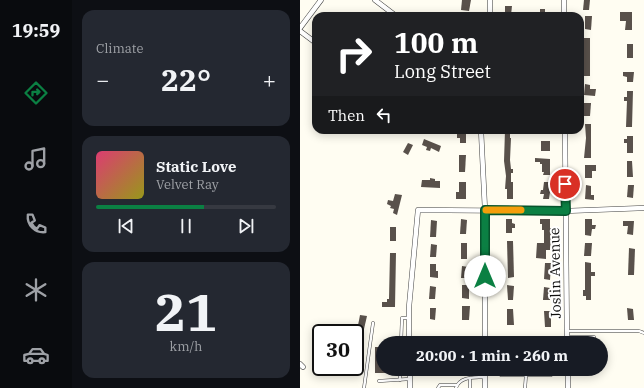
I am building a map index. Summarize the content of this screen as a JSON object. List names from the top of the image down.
{
  "streets": {
    "street": ["Joslin Avenue"]
  },
  "page": {
    "tabs": "19:59",
    "tile": [
      "Climate",
      ["21", "km/h"]
    ],
    "turn": ["100 m", "Long Street"],
    "heat": ["−", "22°", "+"],
    "then": "Then",
    "song": ["Static Love", "Velvet Ray"],
    "limit": "30",
    "trip": "20:00 · 1 min · 260 m"
  }
}
